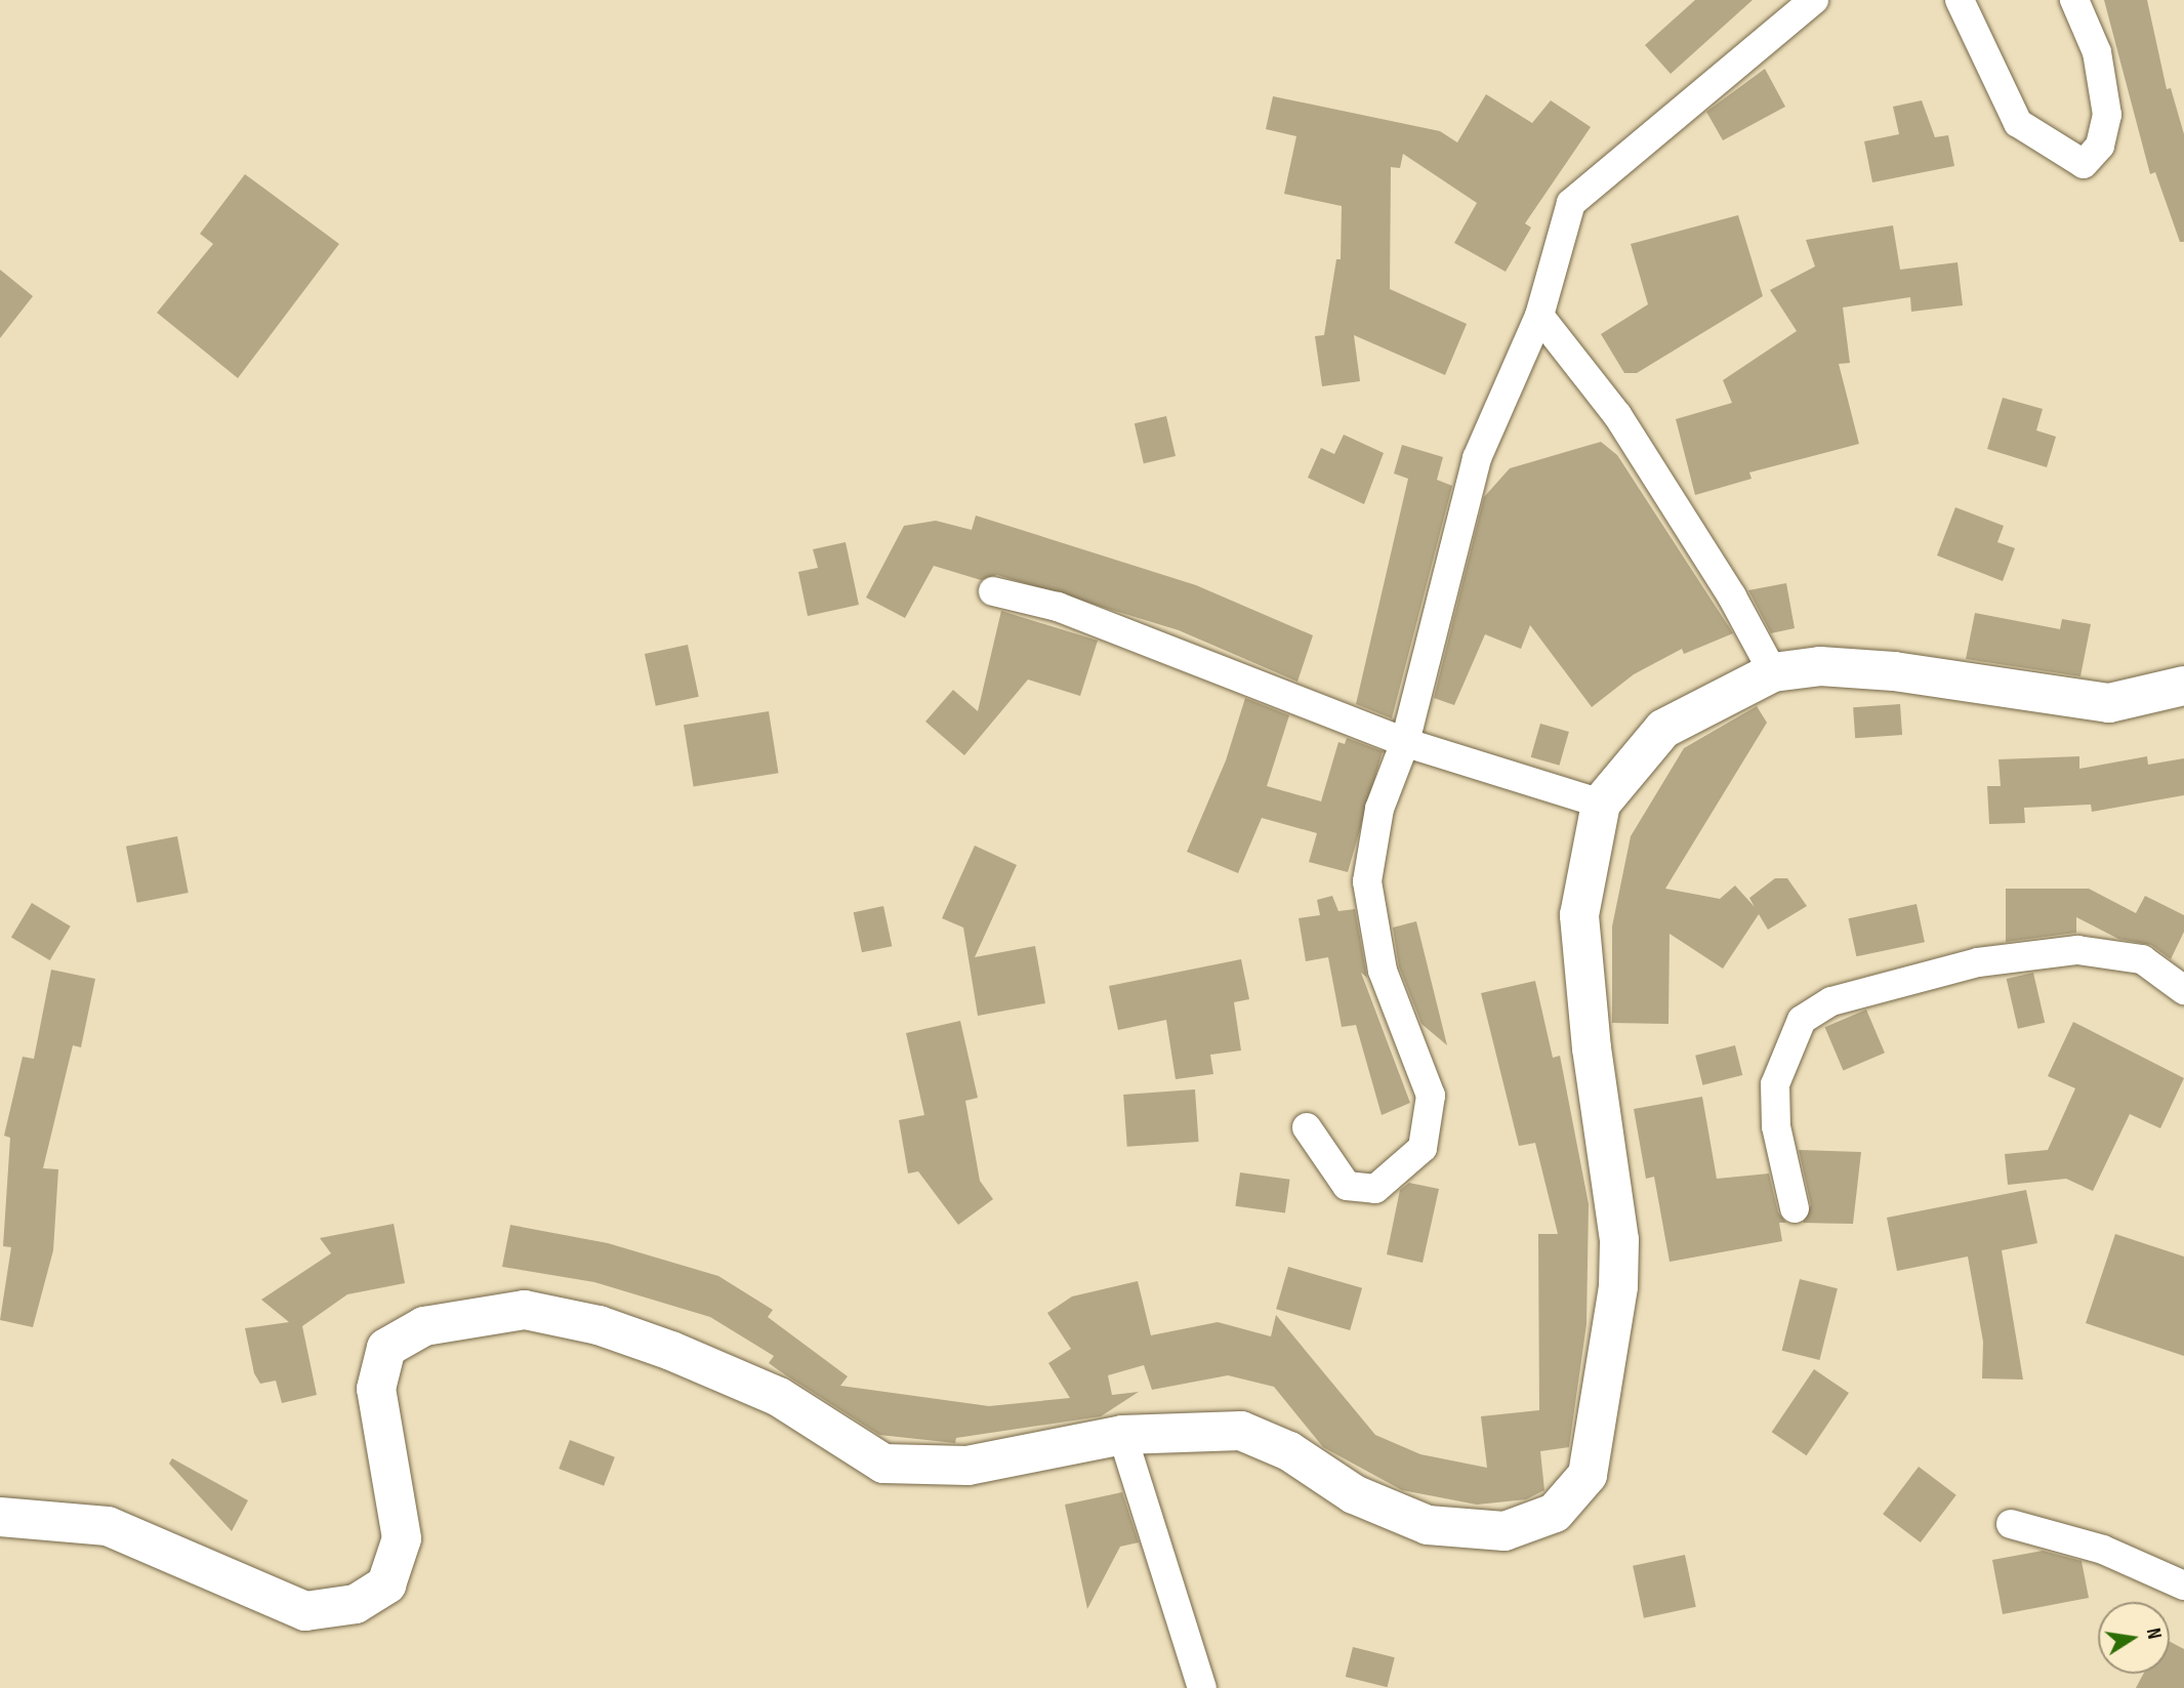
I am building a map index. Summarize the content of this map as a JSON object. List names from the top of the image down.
{
  "north": "right"
}
